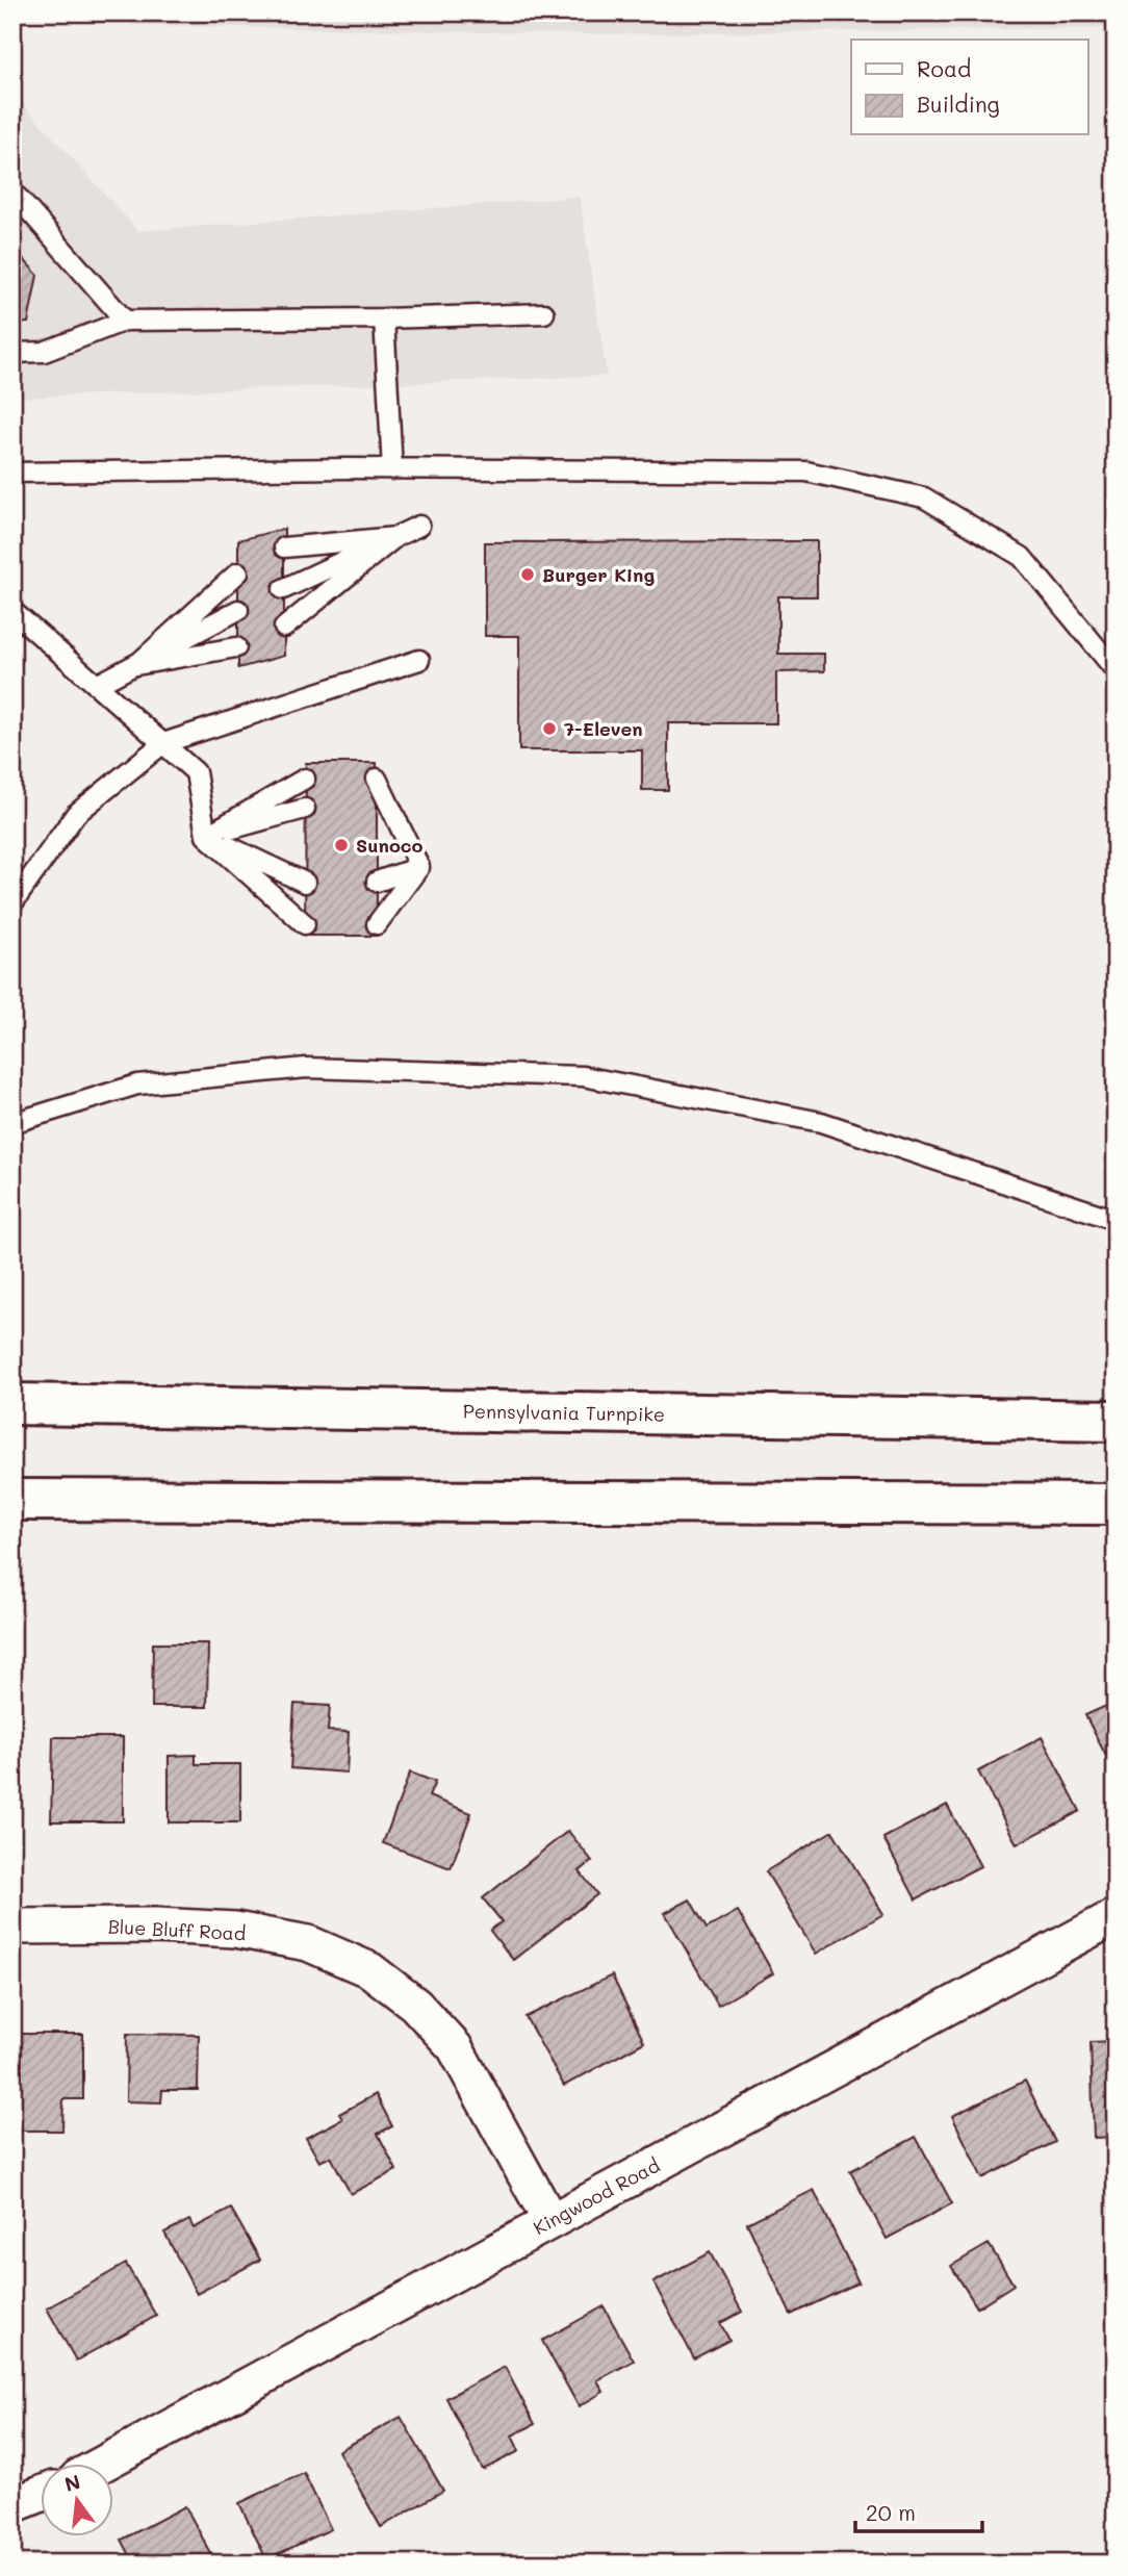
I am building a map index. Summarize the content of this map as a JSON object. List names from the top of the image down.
{
  "streets": {
    "highway": ["Pennsylvania Turnpike"],
    "street": ["Blue Bluff Road", "Kingwood Road"]
  },
  "crossings": [
    ["Blue Bluff Road", "Kingwood Road"]
  ],
  "places": ["Burger King", "7-Eleven", "Sunoco"],
  "legend": ["Road", "Building"],
  "scale_bar": "20 m",
  "north": "top"
}
